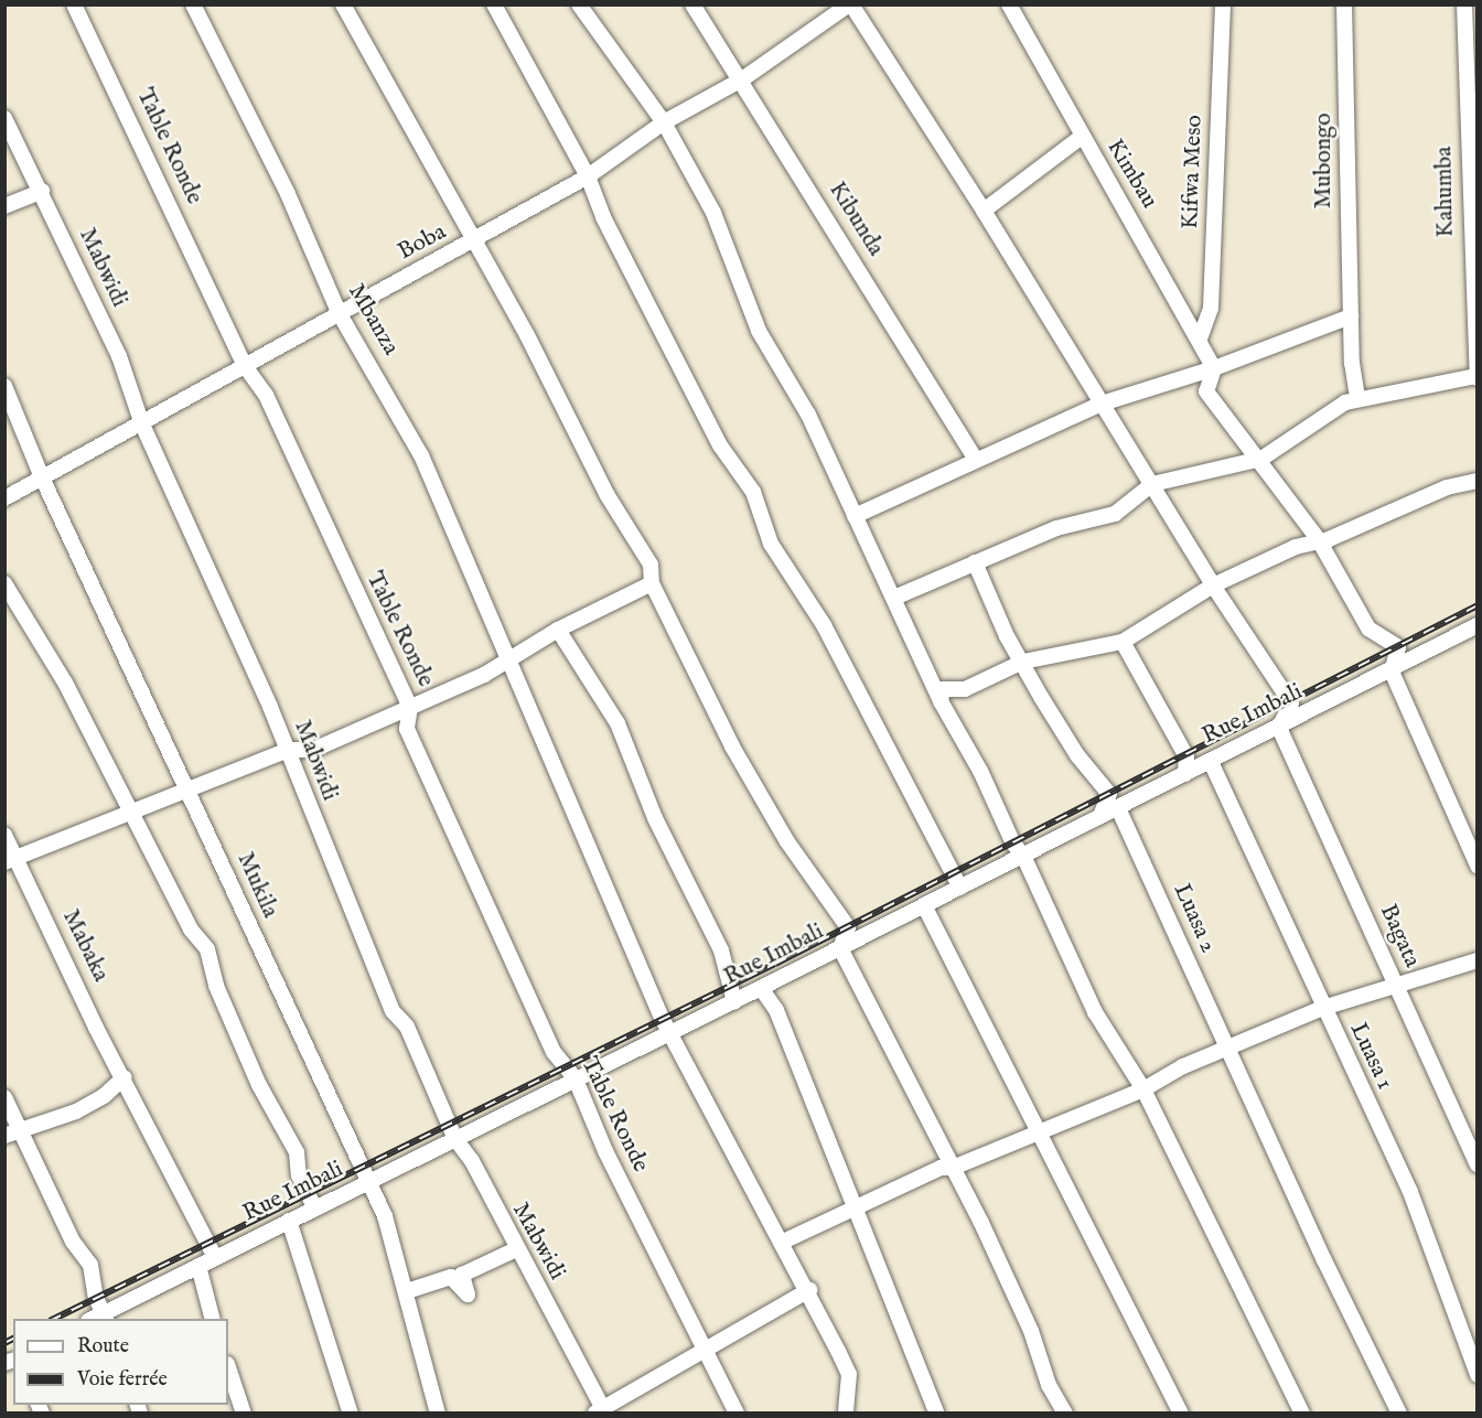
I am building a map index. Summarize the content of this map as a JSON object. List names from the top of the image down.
{
  "streets": {
    "street": [
      "Table Ronde",
      "Mubongo",
      "Kifwa Meso",
      "Kimbau",
      "Kahumba",
      "Kibunda",
      "Boba",
      "Mabwidi",
      "Mbanza",
      "Rue Imbali",
      "Mukila",
      "Luasa 2",
      "Bagata",
      "Mabaka",
      "Luasa 1"
    ]
  },
  "crossings": [
    ["Table Ronde", "Boba"],
    ["Table Ronde", "Rue Imbali"],
    ["Kifwa Meso", "Kimbau"],
    ["Kibunda", "Boba"],
    ["Boba", "Mabwidi"],
    ["Boba", "Mbanza"],
    ["Boba", "Mukila"],
    ["Mabwidi", "Rue Imbali"],
    ["Mbanza", "Rue Imbali"],
    ["Rue Imbali", "Mukila"],
    ["Rue Imbali", "Luasa 2"],
    ["Rue Imbali", "Bagata"],
    ["Rue Imbali", "Mabaka"],
    ["Rue Imbali", "Luasa 1"]
  ],
  "legend": ["Route", "Voie ferrée"]
}
